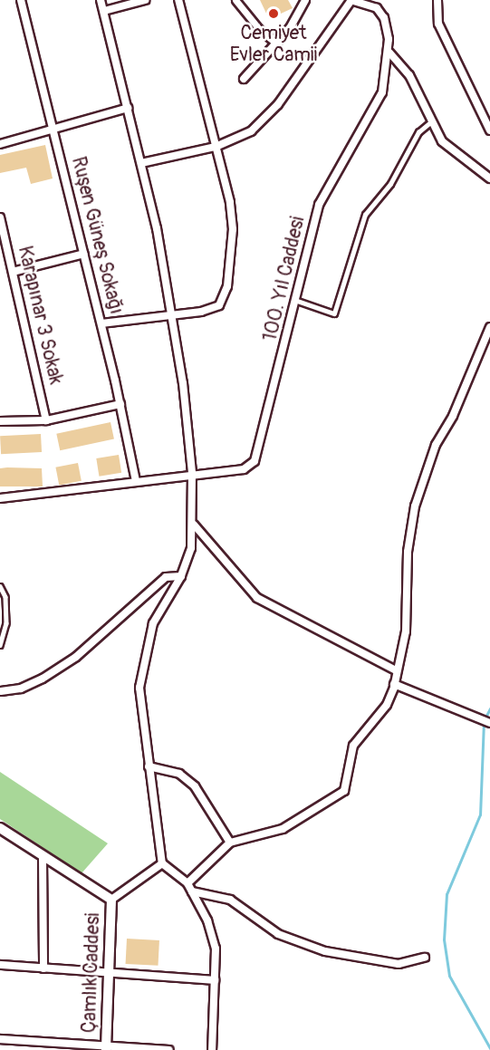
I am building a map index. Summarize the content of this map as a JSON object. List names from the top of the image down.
{
  "streets": {
    "street": [
      "Ruşen Güneş Sokağı",
      "100. Yıl Caddesi",
      "Karapınar 3 Sokak",
      "Çamlık Caddesi"
    ]
  },
  "crossings": [
    ["Ruşen Güneş Sokağı", "100. Yıl Caddesi"]
  ],
  "places": ["Cemiyet Evler Camii"]
}
